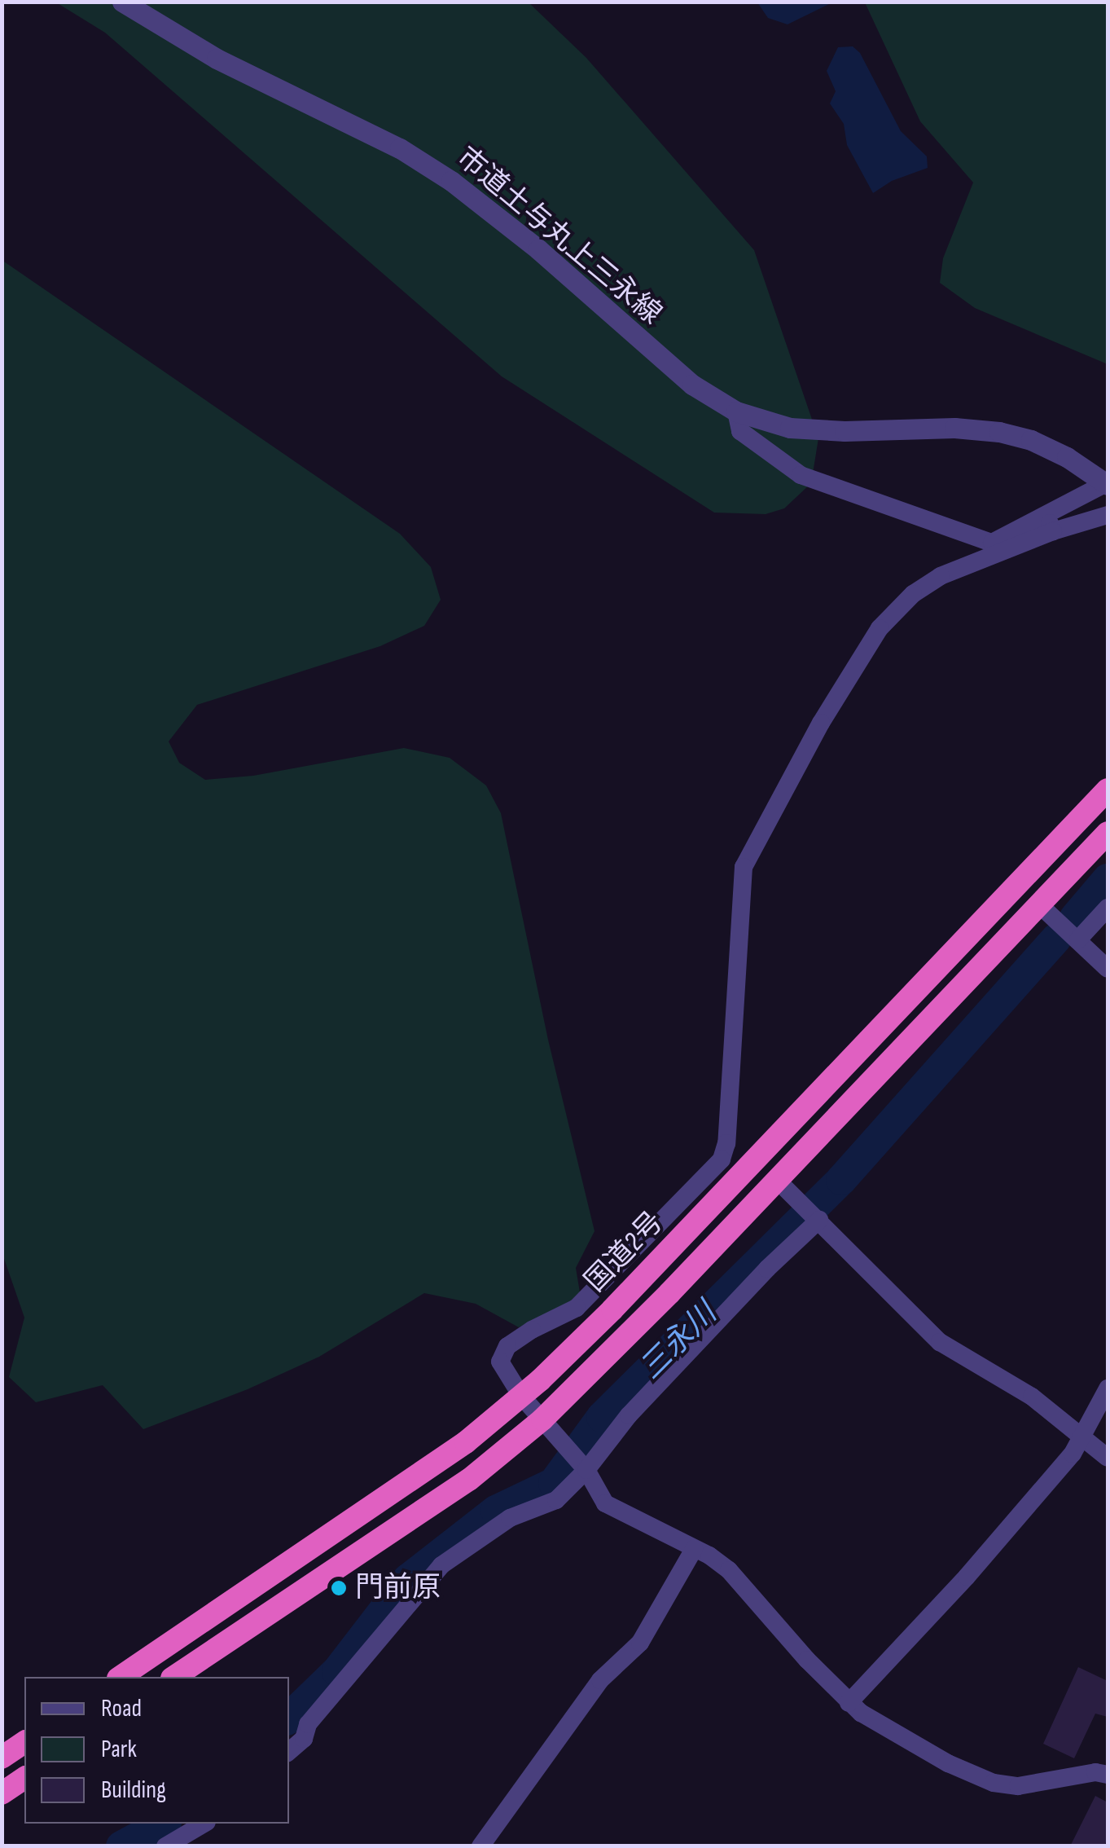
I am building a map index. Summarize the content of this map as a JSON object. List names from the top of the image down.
{
  "streets": {
    "highway": ["国道2号"],
    "street": ["市道土与丸上三永線"]
  },
  "water": ["三永川"],
  "places": ["門前原"],
  "legend": ["Road", "Park", "Building"]
}
